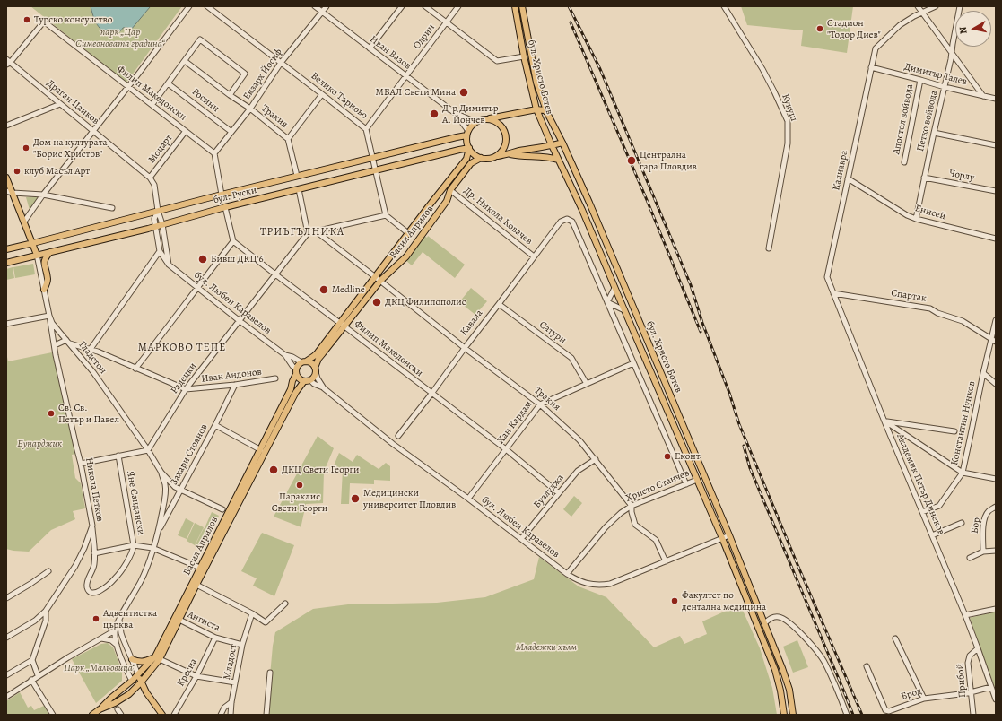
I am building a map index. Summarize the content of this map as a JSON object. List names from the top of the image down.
{
  "streets": {
    "main road": [
      "бул. Христо Ботев",
      "бул. Руски",
      "Васил Априлов",
      "Гладстон"
    ],
    "street": [
      "Одрин",
      "Иван Вазов",
      "Екзарх Йосиф",
      "Димитър Талев",
      "Филип Македонски",
      "Велико Търново",
      "Росини",
      "Драган Цанков",
      "Кукуш",
      "Тракия",
      "Апостол войвода",
      "Петко войвода",
      "Моцарт",
      "Калиакра",
      "Чорлу",
      "Енисей",
      "Др. Никола Ковачев",
      "Спартак",
      "бул. Любен Каравелов",
      "Кавала",
      "Сатурн",
      "Иван Андонов",
      "Радецки",
      "Хан Кардам",
      "Константин Нунков",
      "Захари Стоянов",
      "Академик Петър Динеков",
      "Христо Станчев",
      "Никола Петков",
      "Бузлуджа",
      "Яне Сандански",
      "Бор",
      "Ангиста",
      "Младост",
      "Кресна",
      "Прибой",
      "Брод"
    ]
  },
  "crossings": [
    ["Одрин", "Иван Вазов"],
    ["Одрин", "Велико Търново"],
    ["Иван Вазов", "Екзарх Йосиф"],
    ["Иван Вазов", "бул. Руски"],
    ["Иван Вазов", "Васил Априлов"],
    ["Екзарх Йосиф", "Филип Македонски"],
    ["Екзарх Йосиф", "Велико Търново"],
    ["Екзарх Йосиф", "Росини"],
    ["Екзарх Йосиф", "Тракия"],
    ["Димитър Талев", "Апостол войвода"],
    ["Димитър Талев", "Петко войвода"],
    ["Димитър Талев", "Калиакра"],
    ["бул. Христо Ботев", "бул. Любен Каравелов"],
    ["бул. Христо Ботев", "Христо Станчев"],
    ["Филип Македонски", "Драган Цанков"],
    ["Филип Македонски", "Моцарт"],
    ["Филип Македонски", "Васил Априлов"],
    ["Филип Македонски", "Кавала"],
    ["Филип Македонски", "Радецки"],
    ["Филип Македонски", "Хан Кардам"],
    ["Филип Македонски", "Бузлуджа"],
    ["Велико Търново", "бул. Руски"],
    ["Драган Цанков", "Моцарт"],
    ["Тракия", "бул. Руски"],
    ["Тракия", "Васил Априлов"],
    ["Тракия", "бул. Любен Каравелов"],
    ["Тракия", "Кавала"],
    ["Тракия", "Хан Кардам"],
    ["Тракия", "Христо Станчев"],
    ["Тракия", "Бузлуджа"],
    ["Петко войвода", "Чорлу"],
    ["Петко войвода", "Енисей"],
    ["Калиакра", "Енисей"],
    ["Калиакра", "Академик Петър Динеков"],
    ["бул. Руски", "Васил Априлов"],
    ["бул. Руски", "бул. Любен Каравелов"],
    ["бул. Руски", "Гладстон"],
    ["Др. Никола Ковачев", "Васил Априлов"],
    ["Др. Никола Ковачев", "Кавала"],
    ["Васил Априлов", "бул. Любен Каравелов"],
    ["Васил Априлов", "Ангиста"],
    ["Спартак", "Константин Нунков"],
    ["Спартак", "Академик Петър Динеков"],
    ["бул. Любен Каравелов", "Радецки"],
    ["бул. Любен Каравелов", "Хан Кардам"],
    ["бул. Любен Каравелов", "Христо Станчев"],
    ["бул. Любен Каравелов", "Бузлуджа"],
    ["Кавала", "Сатурн"],
    ["Сатурн", "Хан Кардам"],
    ["Гладстон", "Иван Андонов"],
    ["Гладстон", "Радецки"],
    ["Гладстон", "Захари Стоянов"],
    ["Гладстон", "Никола Петков"],
    ["Иван Андонов", "Радецки"],
    ["Иван Андонов", "Захари Стоянов"],
    ["Константин Нунков", "Академик Петър Динеков"],
    ["Академик Петър Динеков", "Прибой"],
    ["Академик Петър Динеков", "Брод"],
    ["Никола Петков", "Яне Сандански"],
    ["Ангиста", "Младост"],
    ["Ангиста", "Кресна"],
    ["Прибой", "Брод"]
  ],
  "districts": ["ТРИЪГЪЛНИКА", "МАРКОВО ТЕПЕ"],
  "parks": [
    "парк „Цар Симеоновата градина“",
    "Бунарджик",
    "Младежки хълм",
    "Парк „Мальовица“"
  ],
  "places": [
    "Турско консулство",
    "Стадион \"Тодор Диев\"",
    "МБАЛ Свети Мина",
    "Д-р Димитър А. Йончев",
    "Дом на културата \"Борис Христов\"",
    "Централна гара Пловдив",
    "клуб Масъл Арт",
    "Бивш ДКЦ 6",
    "Medline",
    "ДКЦ Филипополис",
    "Св. Св. Петър и Павел",
    "Еконт",
    "ДКЦ Свети Георги",
    "Параклис Свети Георги",
    "Медицински университет Пловдив",
    "Факултет по дентална медицина",
    "Адвентистка църква"
  ],
  "north": "left"
}
